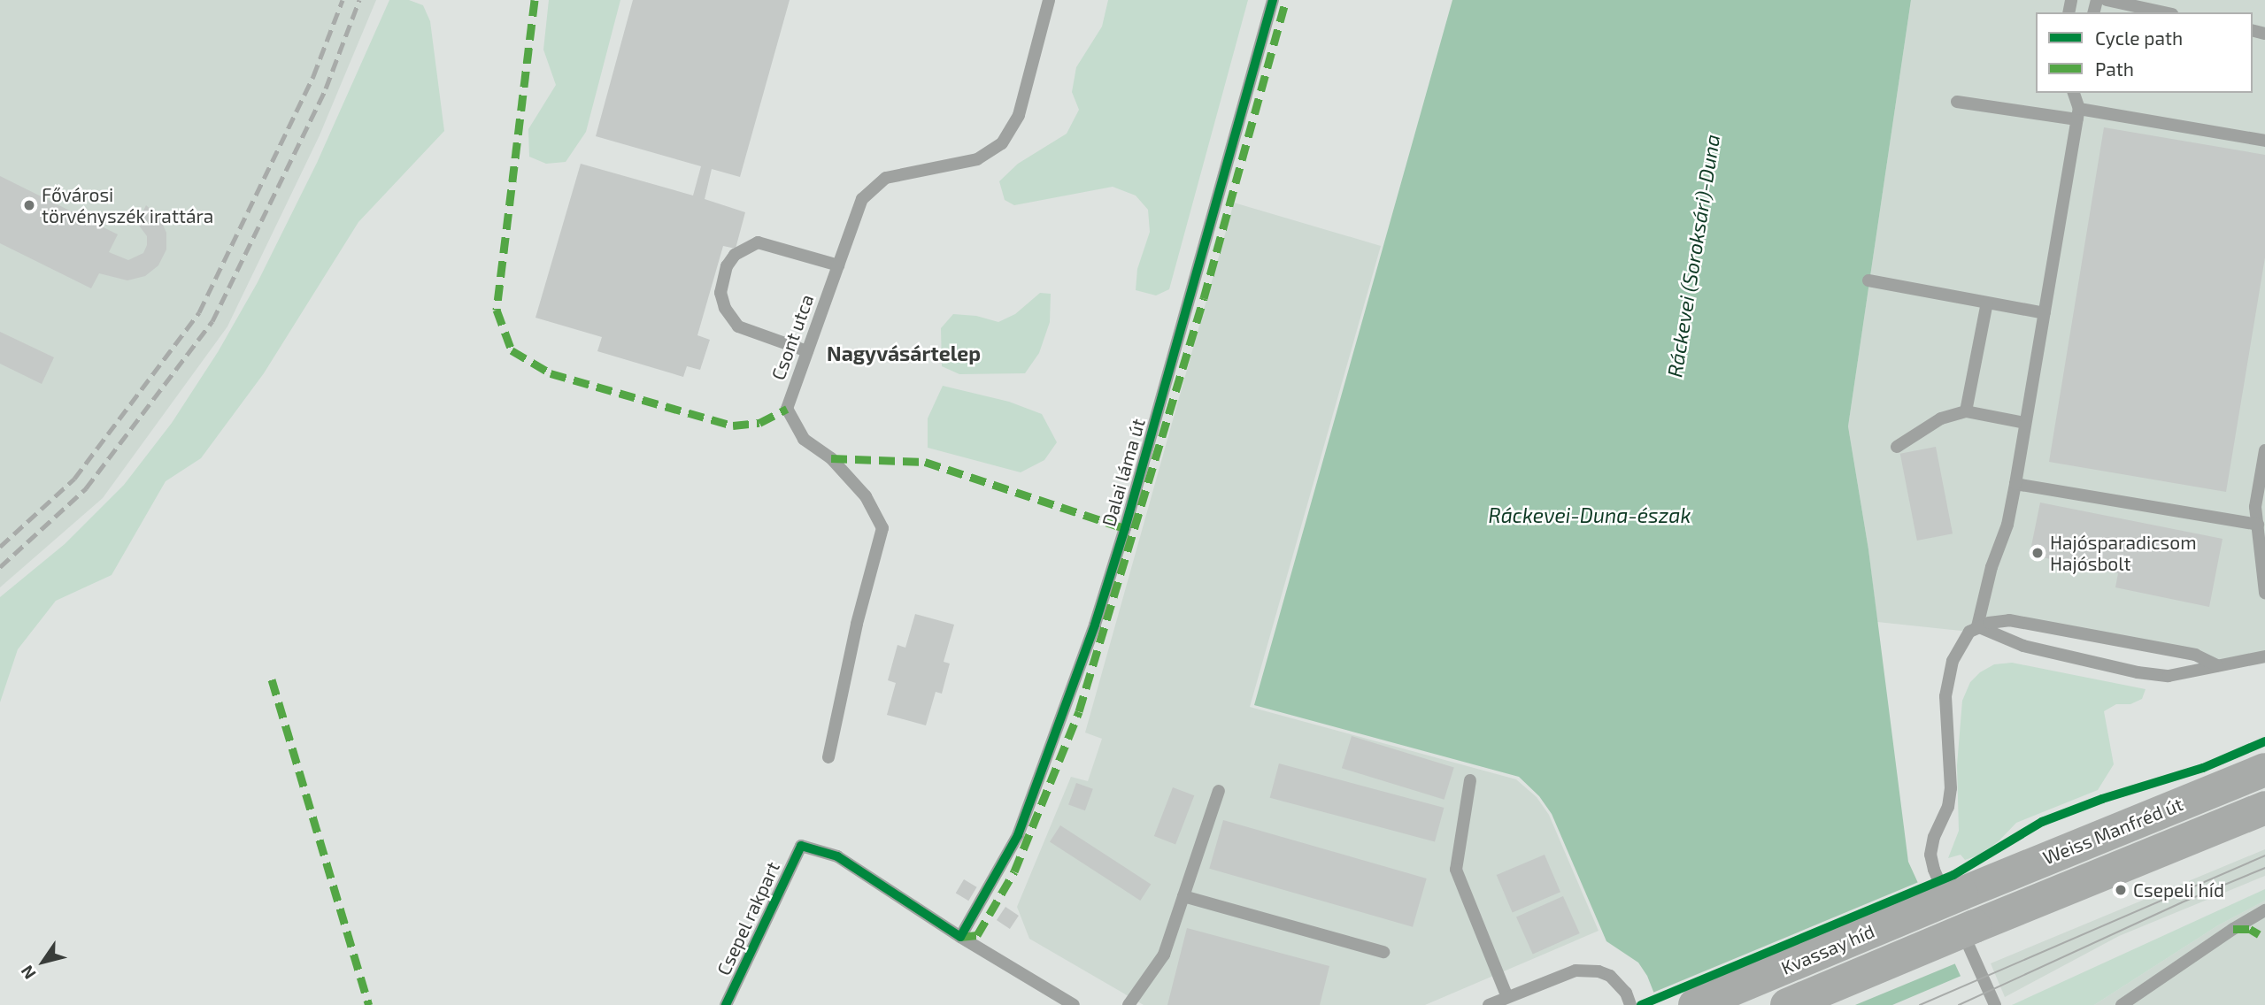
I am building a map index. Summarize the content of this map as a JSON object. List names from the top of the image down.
{
  "streets": {
    "main road": ["Weiss Manfréd út", "Kvassay híd"],
    "lane": ["Csont utca", "Dalai láma út", "Csepel rakpart"]
  },
  "crossings": [
    ["Dalai láma út", "Csepel rakpart"],
    ["Weiss Manfréd út", "Kvassay híd"]
  ],
  "districts": ["Nagyvásártelep"],
  "water": ["Ráckevei (Soroksári)-Duna", "Ráckevei-Duna-észak"],
  "places": ["Fővárosi törvényszék irattára", "Hajósparadicsom Hajósbolt", "Csepeli híd"],
  "legend": ["Cycle path", "Path"],
  "north": "bottom left"
}
